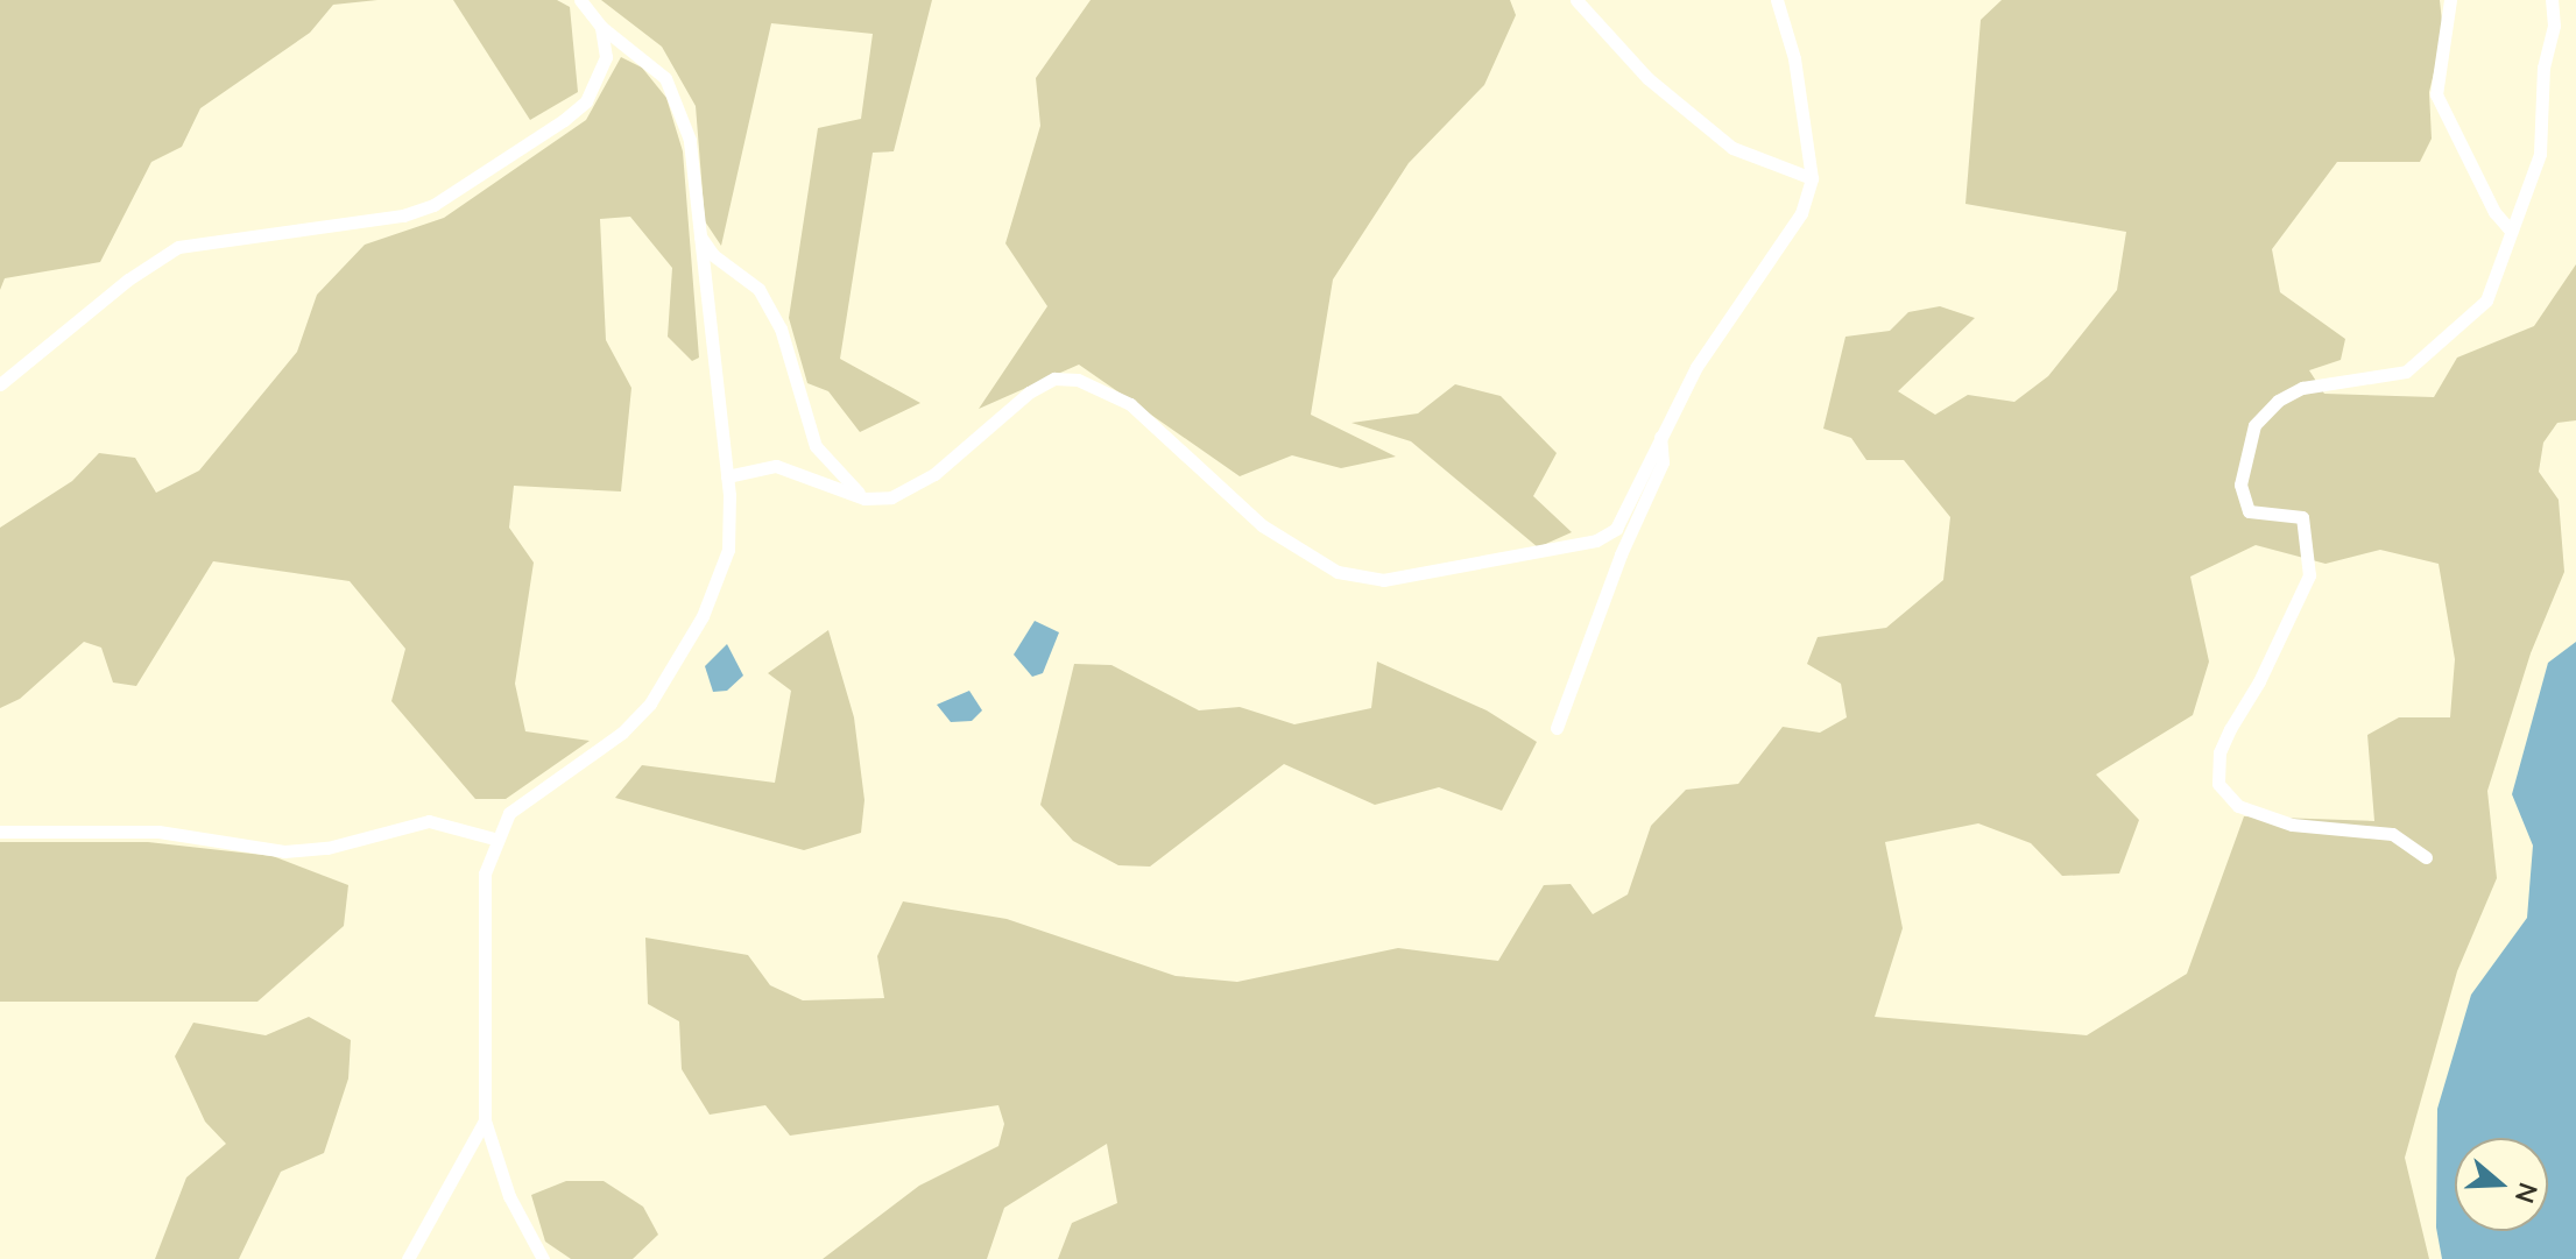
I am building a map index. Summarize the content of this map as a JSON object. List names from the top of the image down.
{
  "north": "right"
}
